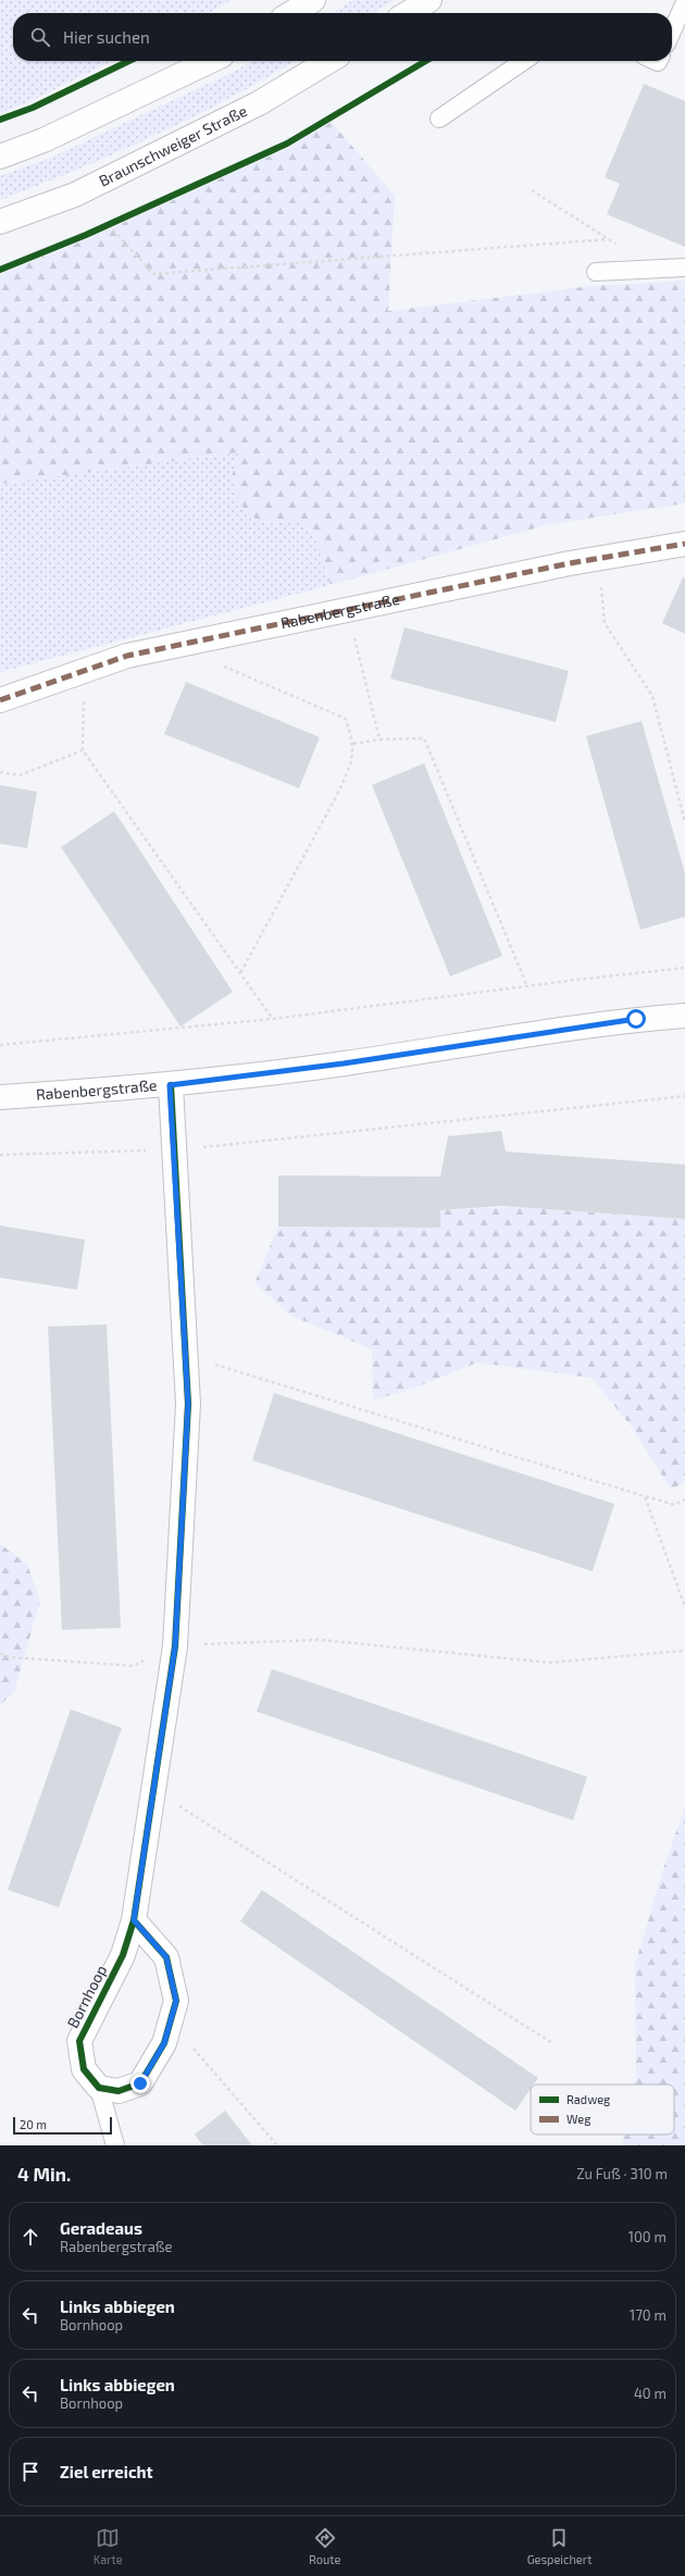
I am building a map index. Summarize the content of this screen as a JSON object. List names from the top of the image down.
{
  "streets": {
    "street": ["Braunschweiger Straße", "Rabenbergstraße", "Bornhoop"]
  },
  "crossings": [
    ["Rabenbergstraße", "Bornhoop"]
  ],
  "legend": ["Radweg", "Weg"],
  "scale_bar": "20 m",
  "page": {
    "search": "Hier suchen",
    "scale": "20 m",
    "heading": ["4 Min.", "Zu Fuß · 310 m"],
    "list": [
      ["Geradeaus", "Rabenbergstraße", "100 m"],
      ["Links abbiegen", "Bornhoop", "170 m"],
      ["Links abbiegen", "Bornhoop", "40 m"],
      "Ziel erreicht"
    ],
    "nav": ["Karte", "Route", "Gespeichert"]
  }
}
